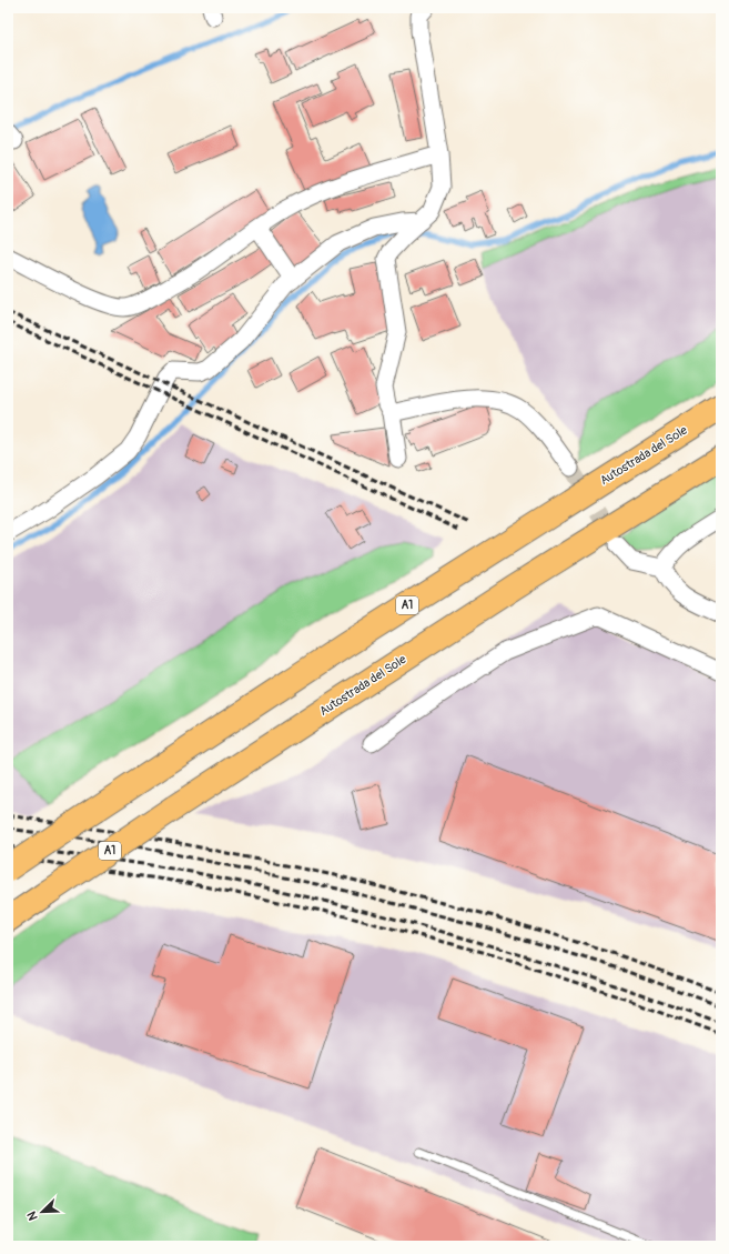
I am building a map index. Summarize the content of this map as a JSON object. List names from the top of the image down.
{
  "streets": {
    "highway": ["Autostrada del Sole", "A1"]
  },
  "north": "bottom left"
}
